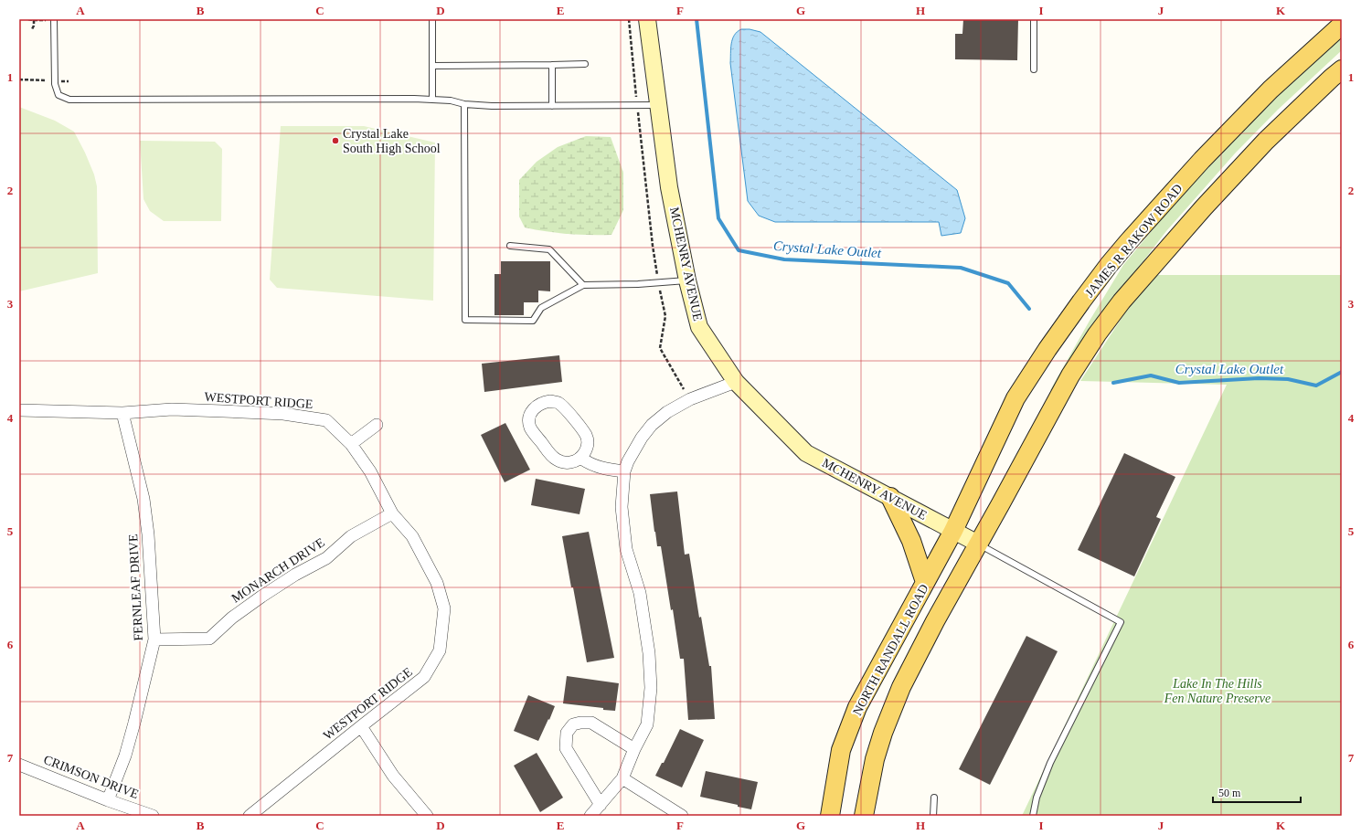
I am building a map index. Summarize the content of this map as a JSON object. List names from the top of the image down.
{
  "streets": {
    "main road": ["JAMES R RAKOW ROAD", "NORTH RANDALL ROAD"],
    "street": [
      "MCHENRY AVENUE",
      "WESTPORT RIDGE",
      "MONARCH DRIVE",
      "FERNLEAF DRIVE",
      "CRIMSON DRIVE"
    ]
  },
  "crossings": [
    ["JAMES R RAKOW ROAD", "MCHENRY AVENUE"],
    ["JAMES R RAKOW ROAD", "NORTH RANDALL ROAD"],
    ["MCHENRY AVENUE", "NORTH RANDALL ROAD"],
    ["WESTPORT RIDGE", "MONARCH DRIVE"],
    ["WESTPORT RIDGE", "FERNLEAF DRIVE"],
    ["MONARCH DRIVE", "FERNLEAF DRIVE"],
    ["FERNLEAF DRIVE", "CRIMSON DRIVE"]
  ],
  "water": ["Crystal Lake Outlet"],
  "parks": ["Lake In The Hills Fen Nature Preserve"],
  "places": ["Crystal Lake South High School"],
  "scale_bar": "50 m",
  "grid": {
    "columns": [
      "A",
      "B",
      "C",
      "D",
      "E",
      "F",
      "G",
      "H",
      "I",
      "J",
      "K"
    ],
    "rows": [
      "1",
      "2",
      "3",
      "4",
      "5",
      "6",
      "7"
    ]
  }
}
